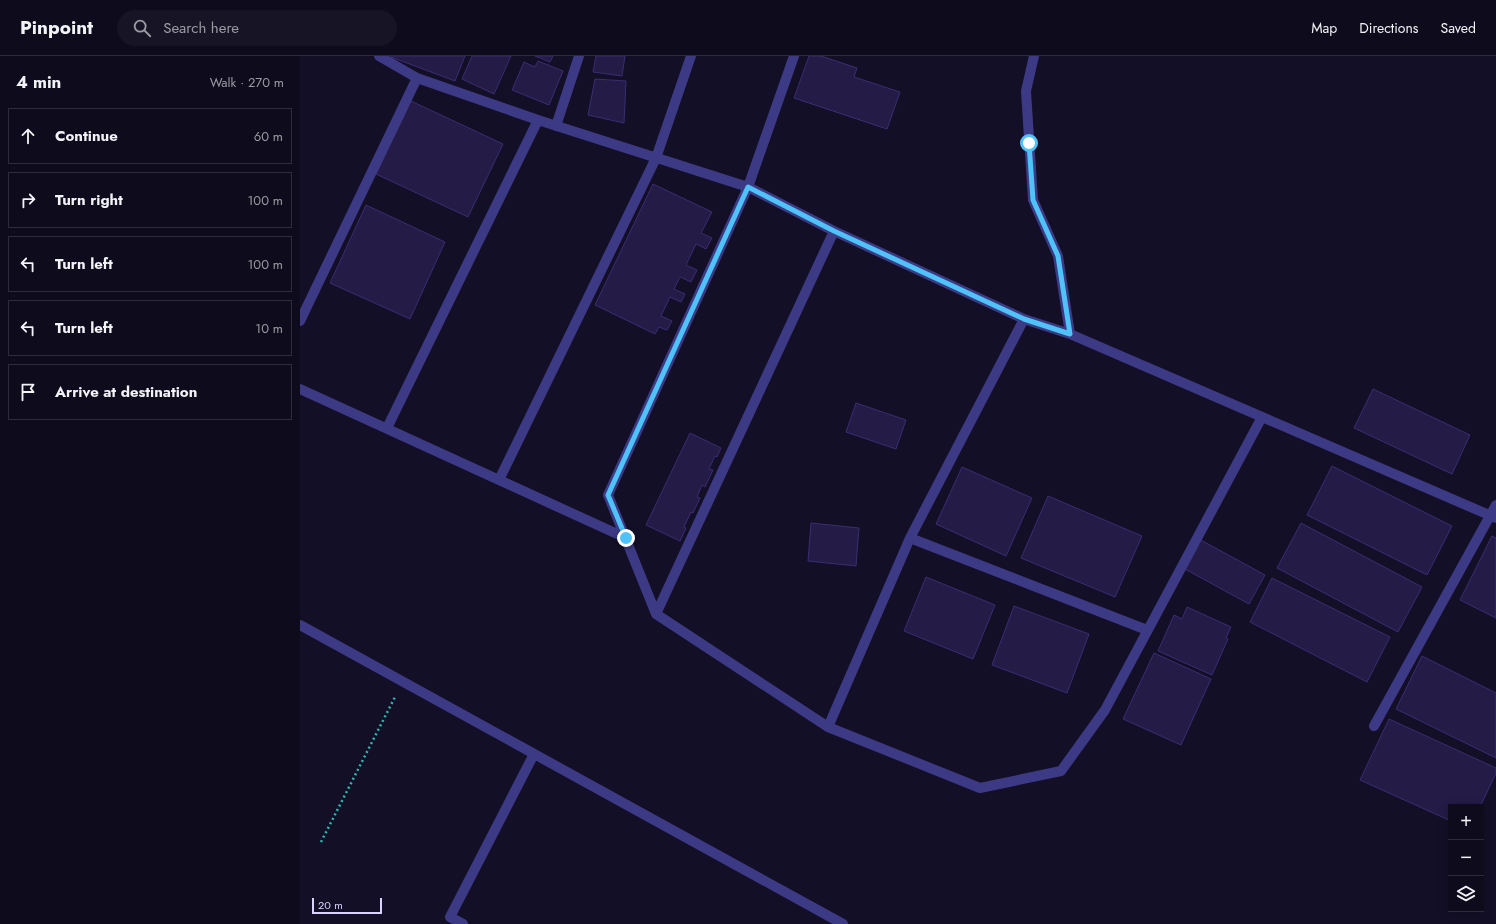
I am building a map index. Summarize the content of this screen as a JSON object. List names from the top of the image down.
{
  "scale_bar": "20 m",
  "page": {
    "header": "Pinpoint",
    "search": "Search here",
    "nav": ["Map", "Directions", "Saved"],
    "heading": ["4 min", "Walk · 270 m"],
    "list": [
      ["Continue", "60 m"],
      ["Turn right", "100 m"],
      ["Turn left", "100 m"],
      ["Turn left", "10 m"],
      "Arrive at destination"
    ],
    "map_buttons": ["+", "−"],
    "scale": "20 m"
  }
}
